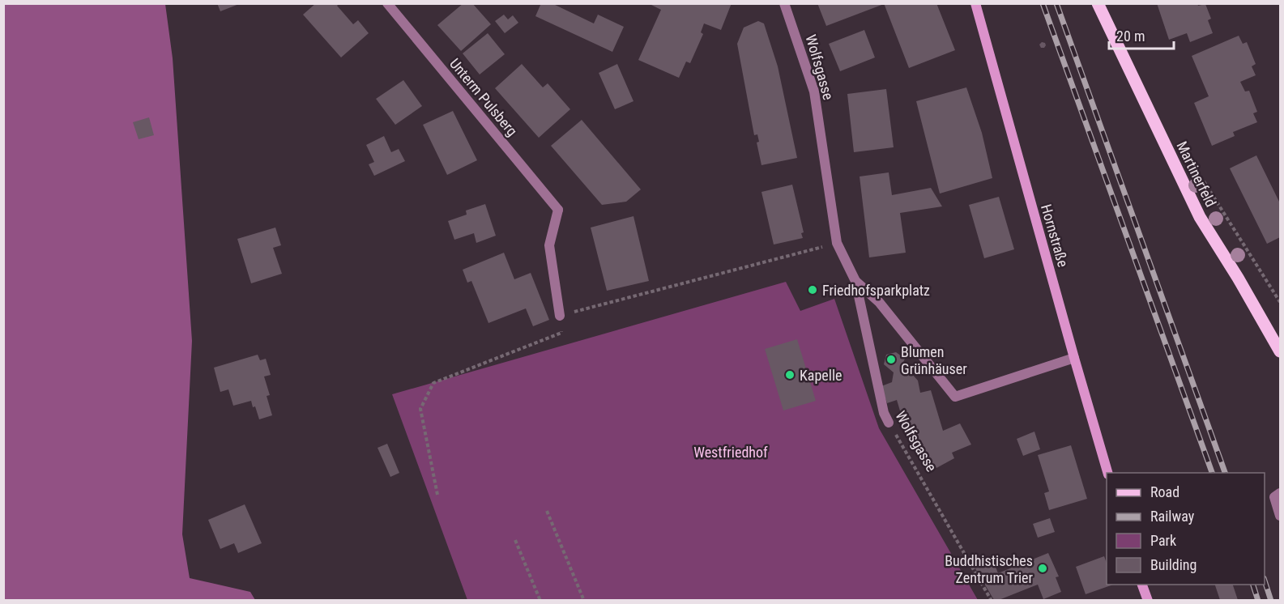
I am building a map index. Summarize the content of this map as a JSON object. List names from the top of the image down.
{
  "streets": {
    "main road": ["Martinerfeld"],
    "street": ["Wolfsgasse", "Unterm Pulsberg", "Hornstraße"]
  },
  "crossings": [
    ["Wolfsgasse", "Hornstraße"]
  ],
  "parks": ["Westfriedhof"],
  "places": [
    "Friedhofsparkplatz",
    "Blumen Grünhäuser",
    "Kapelle",
    "Buddhistisches Zentrum Trier"
  ],
  "legend": [
    "Road",
    "Railway",
    "Park",
    "Building"
  ],
  "scale_bar": "20 m"
}
